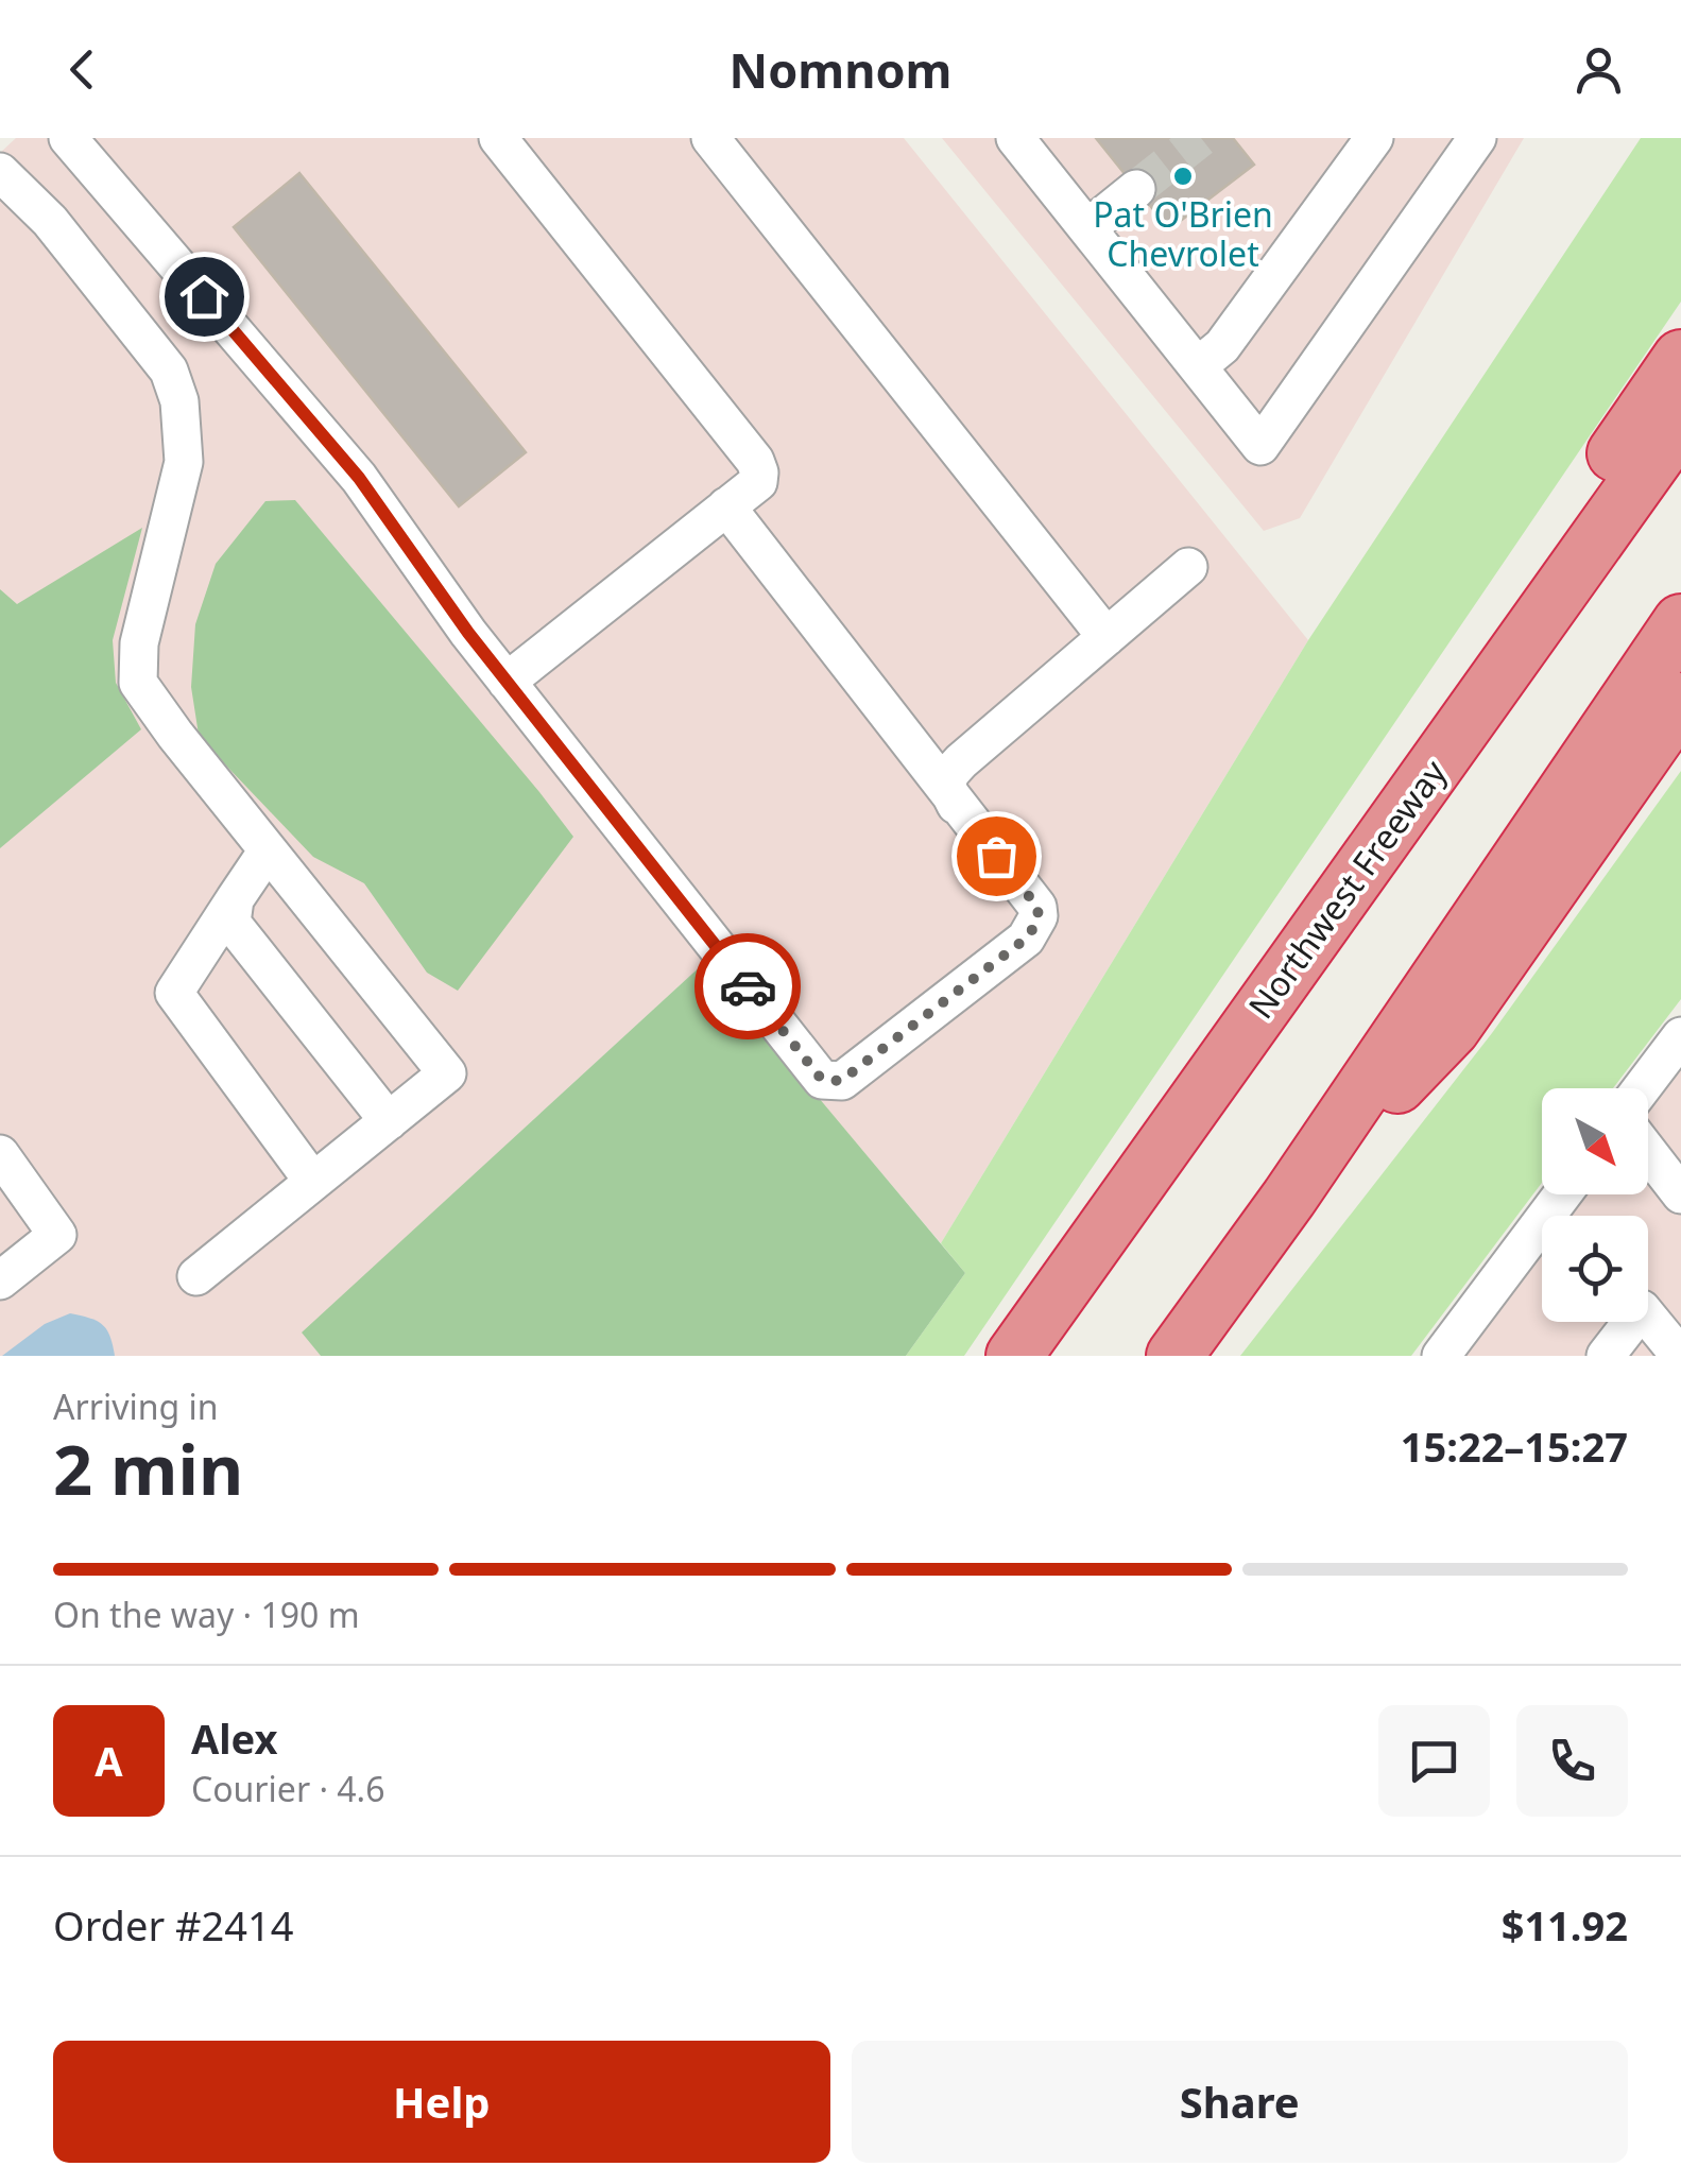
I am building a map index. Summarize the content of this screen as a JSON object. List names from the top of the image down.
{
  "streets": {
    "highway": ["Northwest Freeway"]
  },
  "places": ["Pat O'Brien Chevrolet"],
  "north": "bottom right",
  "page": {
    "header": "Nomnom",
    "heading": ["2 min", "Arriving in", "15:22–15:27"],
    "panel": [
      "Alex",
      "Courier · 4.6",
      "Order #2414",
      "$11.92"
    ],
    "bar": "On the way · 190 m",
    "round": "A",
    "buttons": ["Help", "Share"]
  }
}
